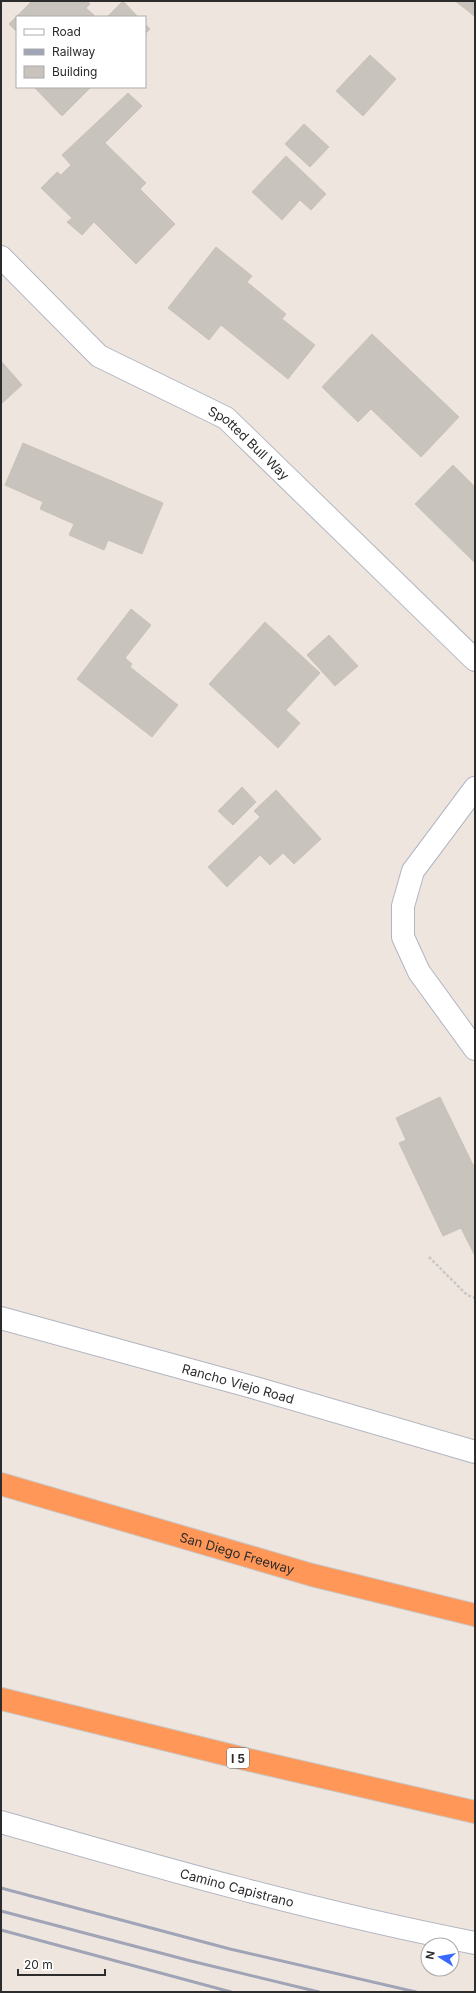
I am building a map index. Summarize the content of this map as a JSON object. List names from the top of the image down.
{
  "streets": {
    "highway": ["San Diego Freeway", "I 5"],
    "street": ["Spotted Bull Way", "Rancho Viejo Road", "Camino Capistrano"]
  },
  "legend": ["Road", "Railway", "Building"],
  "scale_bar": "20 m",
  "north": "left"
}
